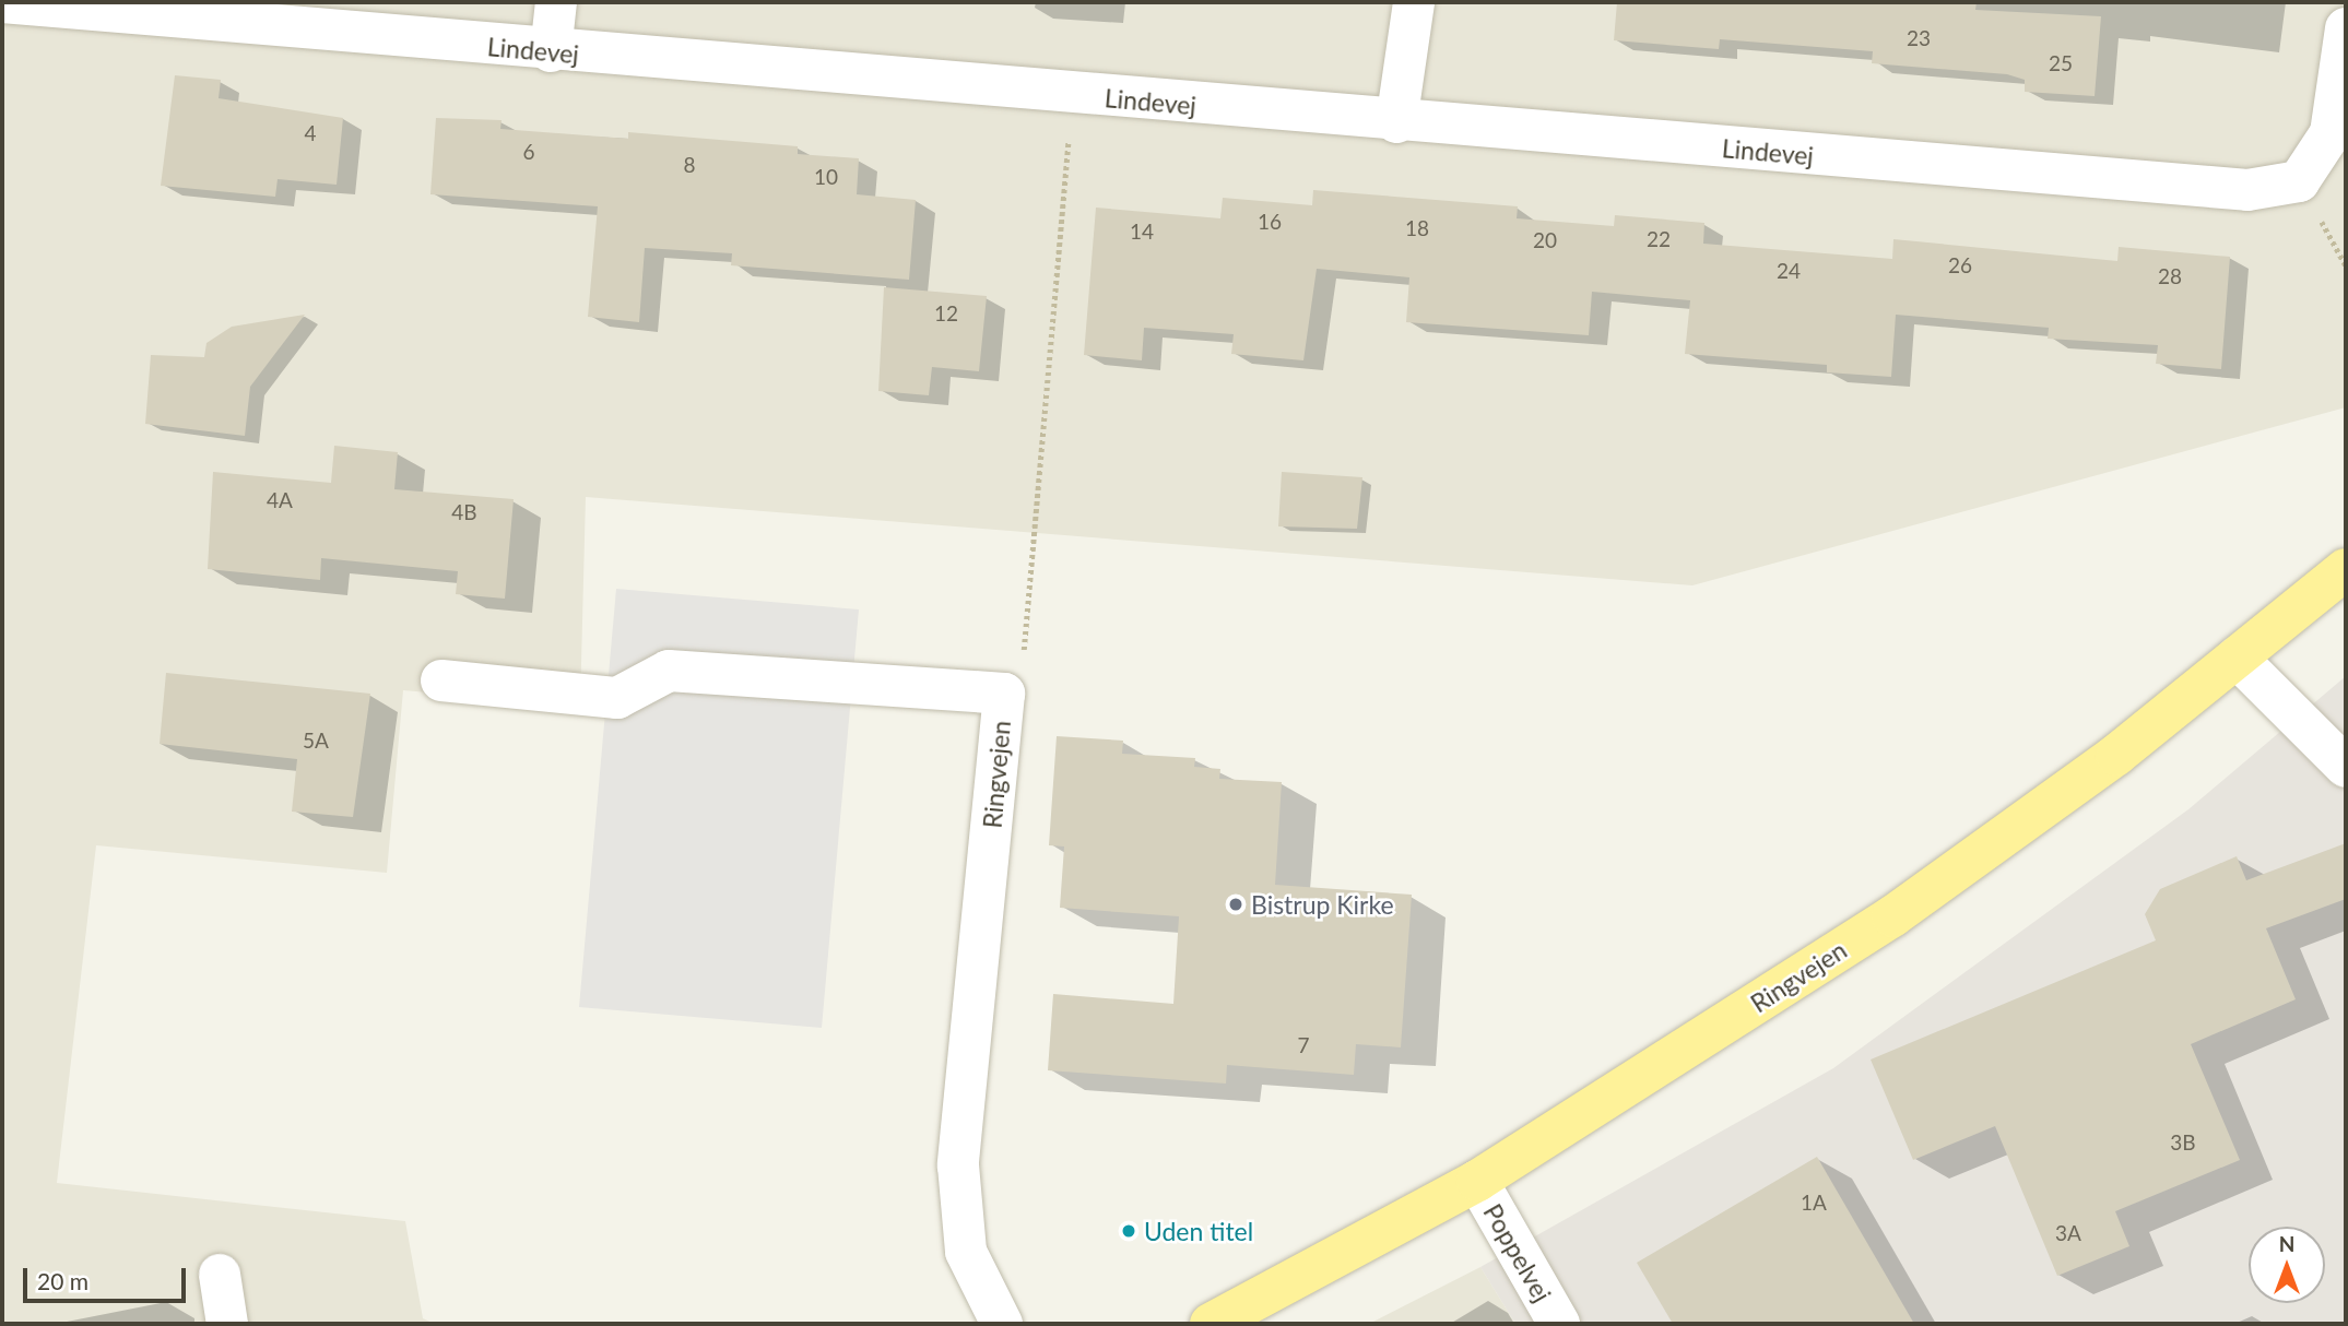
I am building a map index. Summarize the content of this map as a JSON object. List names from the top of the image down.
{
  "streets": {
    "main road": ["Ringvejen"],
    "street": ["Lindevej", "Poppelvej"]
  },
  "crossings": [
    ["Ringvejen", "Poppelvej"]
  ],
  "places": ["Bistrup Kirke", "Uden titel"],
  "house_numbers": [
    "23",
    "25",
    "4",
    "6",
    "8",
    "10",
    "16",
    "18",
    "14",
    "22",
    "20",
    "26",
    "24",
    "28",
    "12",
    "4A",
    "4B",
    "5A",
    "7",
    "3B",
    "1A",
    "3A"
  ],
  "scale_bar": "20 m",
  "north": "top"
}
